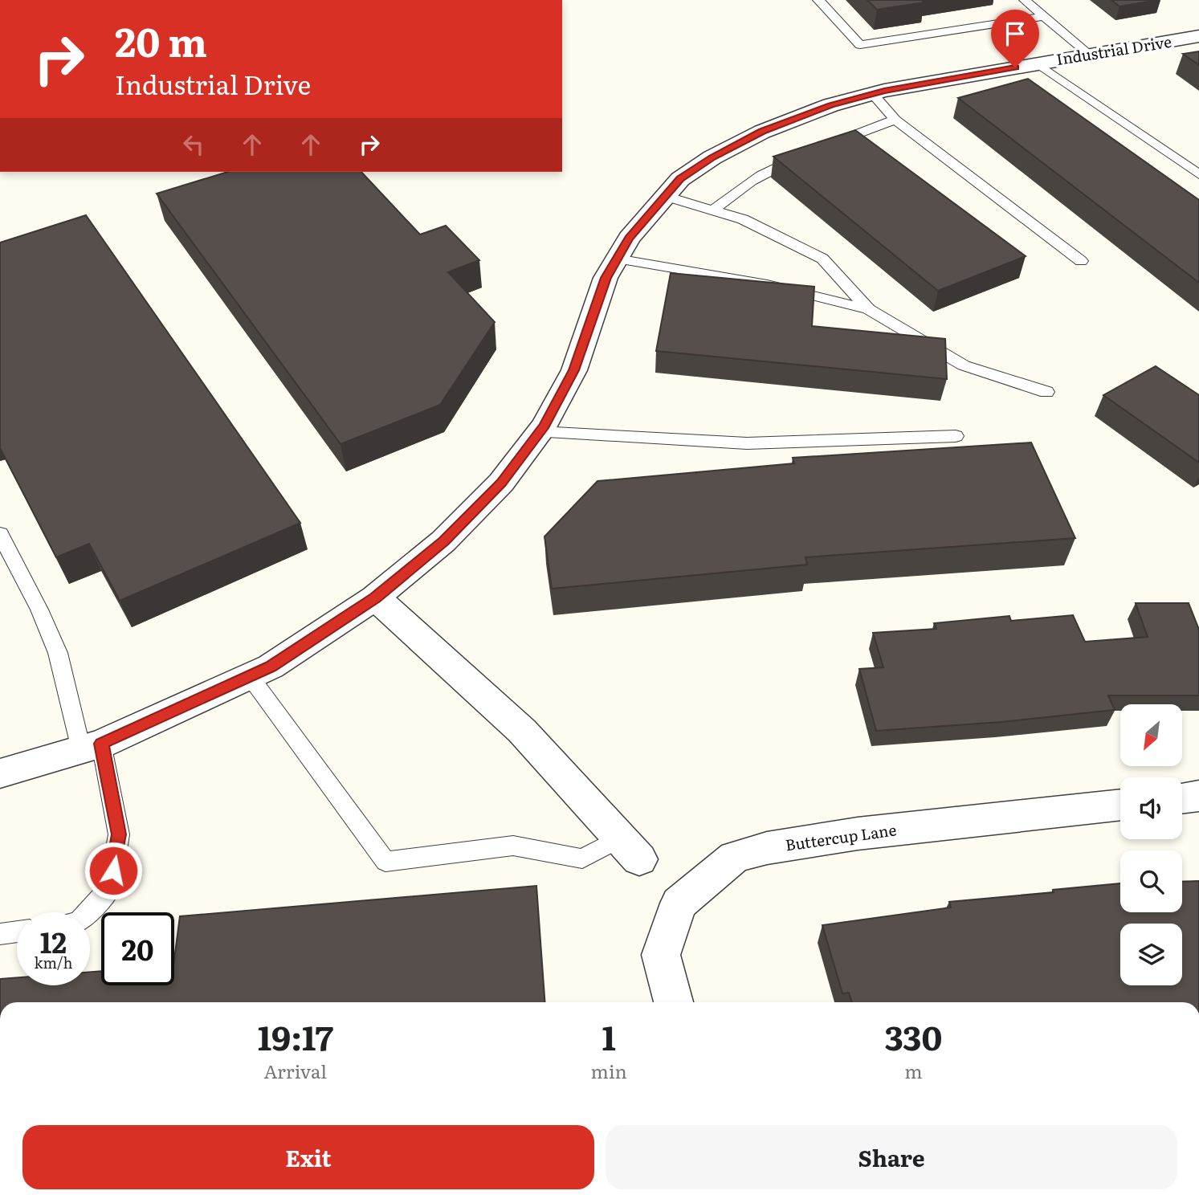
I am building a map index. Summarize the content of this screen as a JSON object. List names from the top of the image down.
{
  "streets": {
    "street": ["Industrial Drive", "Buttercup Lane"]
  },
  "north": "bottom left",
  "page": {
    "turn": ["20 m", "Industrial Drive"],
    "speed": "12 km/h",
    "limit": "20",
    "eta": [
      "19:17",
      "Arrival",
      "1",
      "min",
      "330",
      "m"
    ],
    "buttons": ["Exit", "Share"]
  }
}
